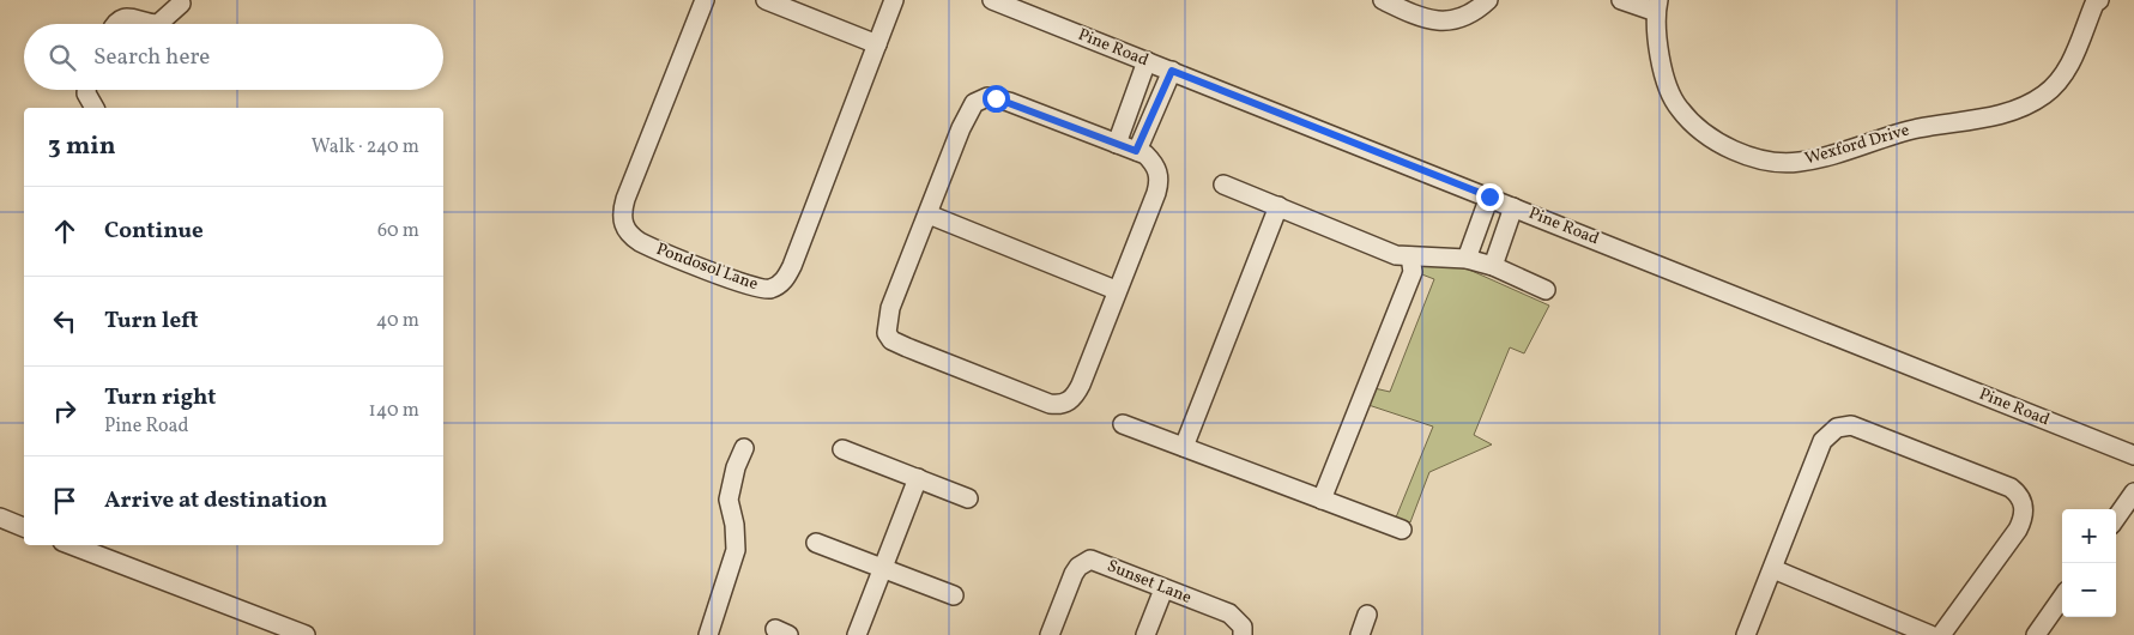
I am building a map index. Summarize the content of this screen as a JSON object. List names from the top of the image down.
{
  "streets": {
    "street": [
      "Pine Road",
      "Wexford Drive",
      "Pondosol Lane",
      "Sunset Lane"
    ]
  },
  "page": {
    "search": "Search here",
    "heading": ["3 min", "Walk · 240 m"],
    "list": [
      ["Continue", "60 m"],
      ["Turn left", "40 m"],
      ["Turn right", "Pine Road", "140 m"],
      "Arrive at destination"
    ],
    "map_buttons": ["+", "−"]
  }
}
